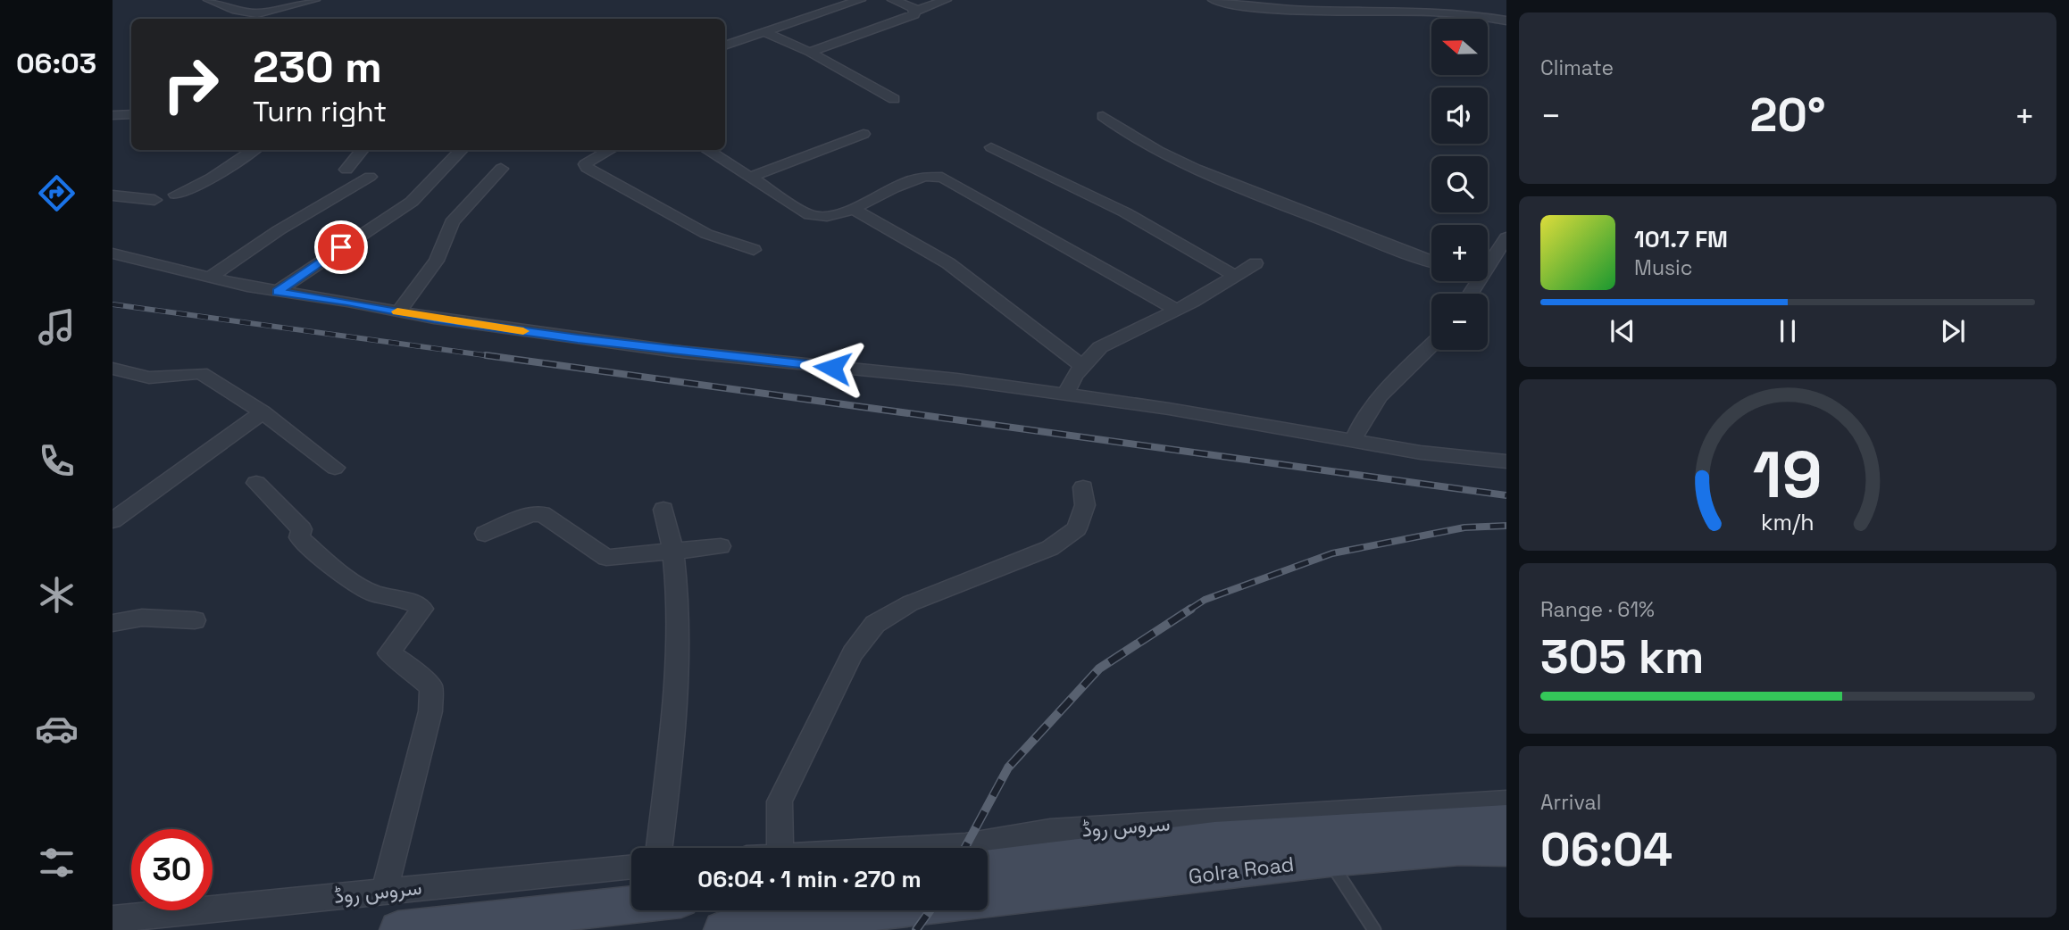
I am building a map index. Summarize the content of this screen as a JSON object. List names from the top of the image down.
{
  "streets": {
    "main road": ["Golra Road"],
    "street": ["سروس روڈ"]
  },
  "north": "left",
  "page": {
    "tabs": "06:03",
    "tile": [
      "Climate",
      ["Range · 61%", "305 km"],
      ["Arrival", "06:04"]
    ],
    "map_buttons": ["+", "−"],
    "turn": ["230 m", "Turn right"],
    "heat": ["−", "20°", "+"],
    "song": ["101.7 FM", "Music"],
    "limit": "30",
    "trip": "06:04 · 1 min · 270 m",
    "gauge": ["19", "km/h"]
  }
}
